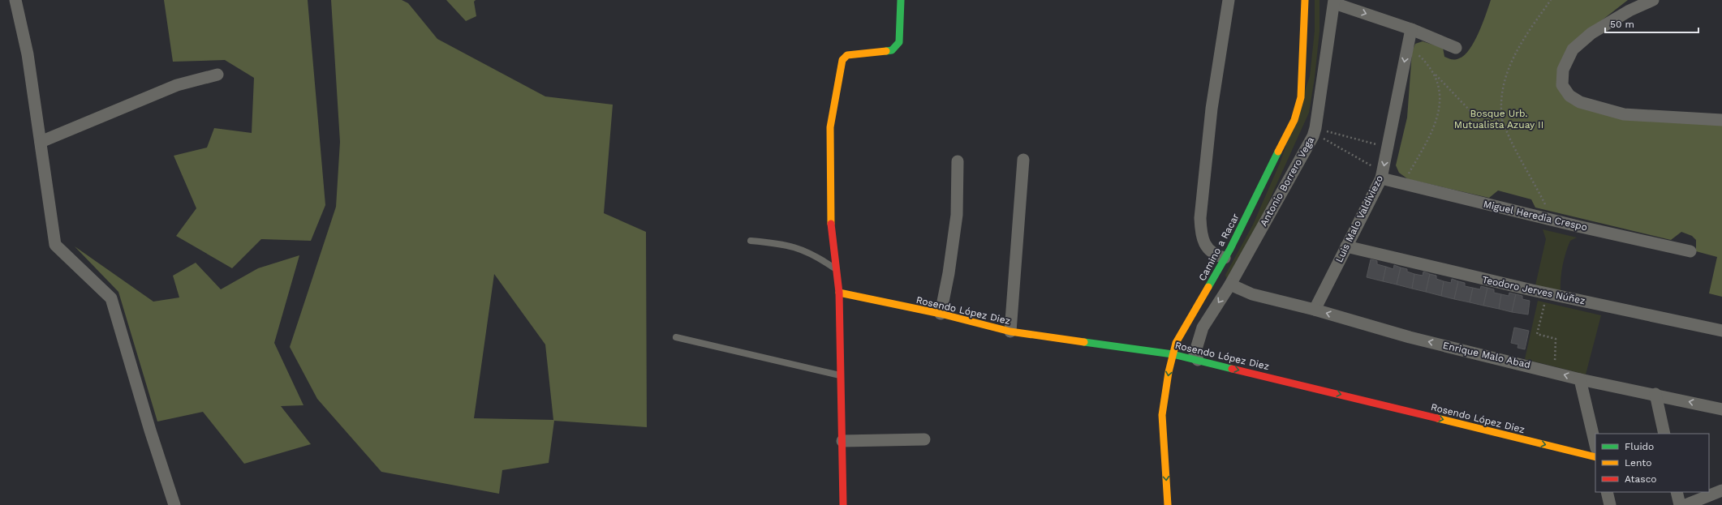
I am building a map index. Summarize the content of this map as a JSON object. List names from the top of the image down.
{
  "streets": {
    "street": [
      "Antonio Borrero Vega",
      "Miguel Heredia Crespo",
      "Luis Malo Valdiviezo",
      "Camino a Racar",
      "Teodoro Jerves Núñez",
      "Rosendo López Diez",
      "Enrique Malo Abad"
    ]
  },
  "crossings": [
    ["Antonio Borrero Vega", "Rosendo López Diez"],
    ["Antonio Borrero Vega", "Enrique Malo Abad"],
    ["Miguel Heredia Crespo", "Luis Malo Valdiviezo"],
    ["Luis Malo Valdiviezo", "Teodoro Jerves Núñez"],
    ["Luis Malo Valdiviezo", "Enrique Malo Abad"],
    ["Camino a Racar", "Rosendo López Diez"]
  ],
  "one_way": ["Luis Malo Valdiviezo", "Rosendo López Diez", "Enrique Malo Abad"],
  "parks": ["Bosque Urb. Mutualista Azuay II"],
  "legend": ["Fluido", "Lento", "Atasco"],
  "scale_bar": "50 m"
}
